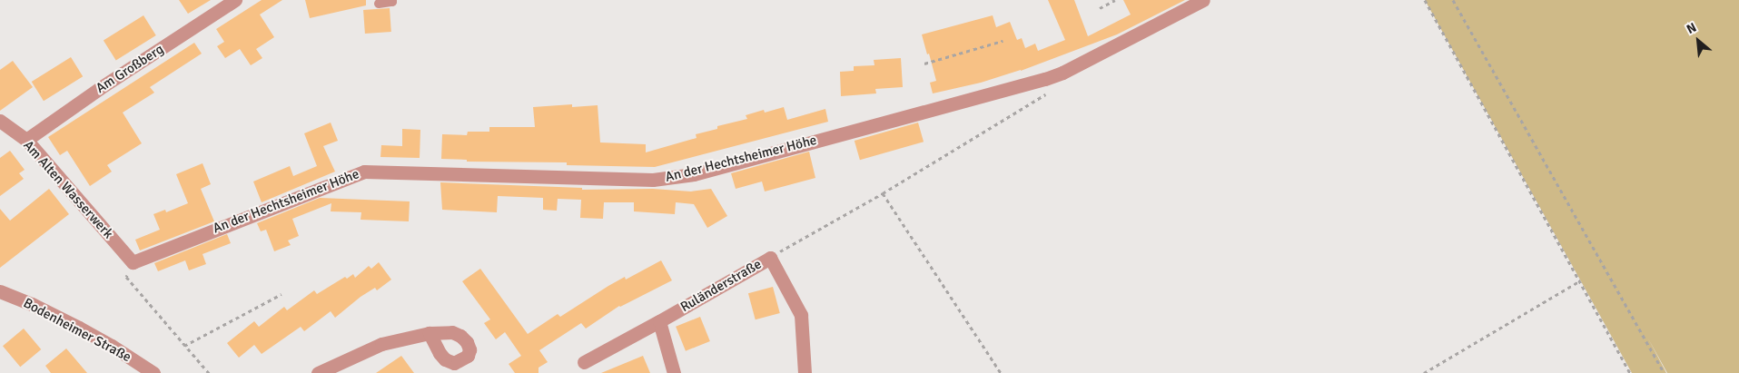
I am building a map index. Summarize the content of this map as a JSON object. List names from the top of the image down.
{
  "streets": {
    "street": [
      "Am Großberg",
      "An der Hechtsheimer Höhe",
      "Am Alten Wasserwerk",
      "Ruländerstraße",
      "Bodenheimer Straße"
    ]
  },
  "crossings": [
    ["Am Großberg", "Am Alten Wasserwerk"],
    ["An der Hechtsheimer Höhe", "Am Alten Wasserwerk"]
  ],
  "north": "top left"
}
